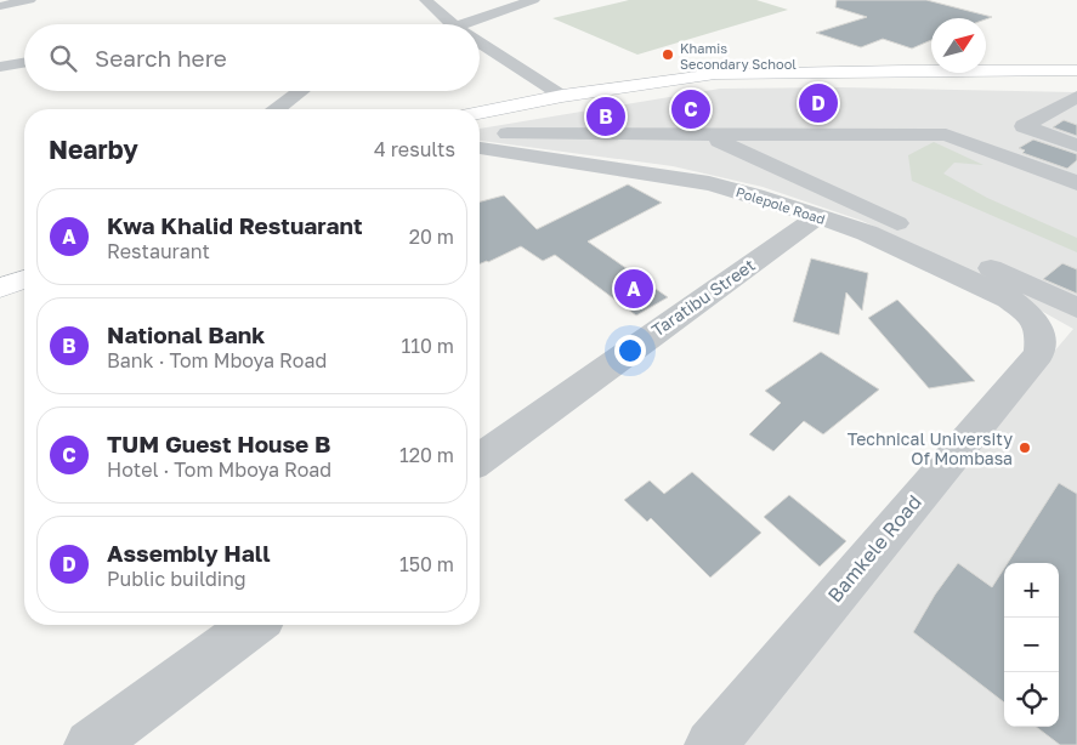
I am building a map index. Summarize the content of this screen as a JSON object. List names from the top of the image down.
{
  "streets": {
    "street": ["Polepole Road", "Taratibu Street", "Bamkele Road"]
  },
  "crossings": [
    ["Polepole Road", "Taratibu Street"],
    ["Polepole Road", "Bamkele Road"]
  ],
  "places": ["Khamis Secondary School", "Technical University Of Mombasa"],
  "north": "top right",
  "page": {
    "search": "Search here",
    "pins": [
      "D",
      "C",
      "B",
      "A"
    ],
    "heading": ["Nearby", "4 results"],
    "list": [
      {
        "mark": "A",
        "name": "Kwa Khalid Restuarant",
        "note": "Restaurant",
        "value": "20 m"
      },
      {
        "mark": "B",
        "name": "National Bank",
        "note": "Bank · Tom Mboya Road",
        "value": "110 m"
      },
      {
        "mark": "C",
        "name": "TUM Guest House B",
        "note": "Hotel · Tom Mboya Road",
        "value": "120 m"
      },
      {
        "mark": "D",
        "name": "Assembly Hall",
        "note": "Public building",
        "value": "150 m"
      }
    ],
    "map_buttons": ["+", "−"]
  }
}
